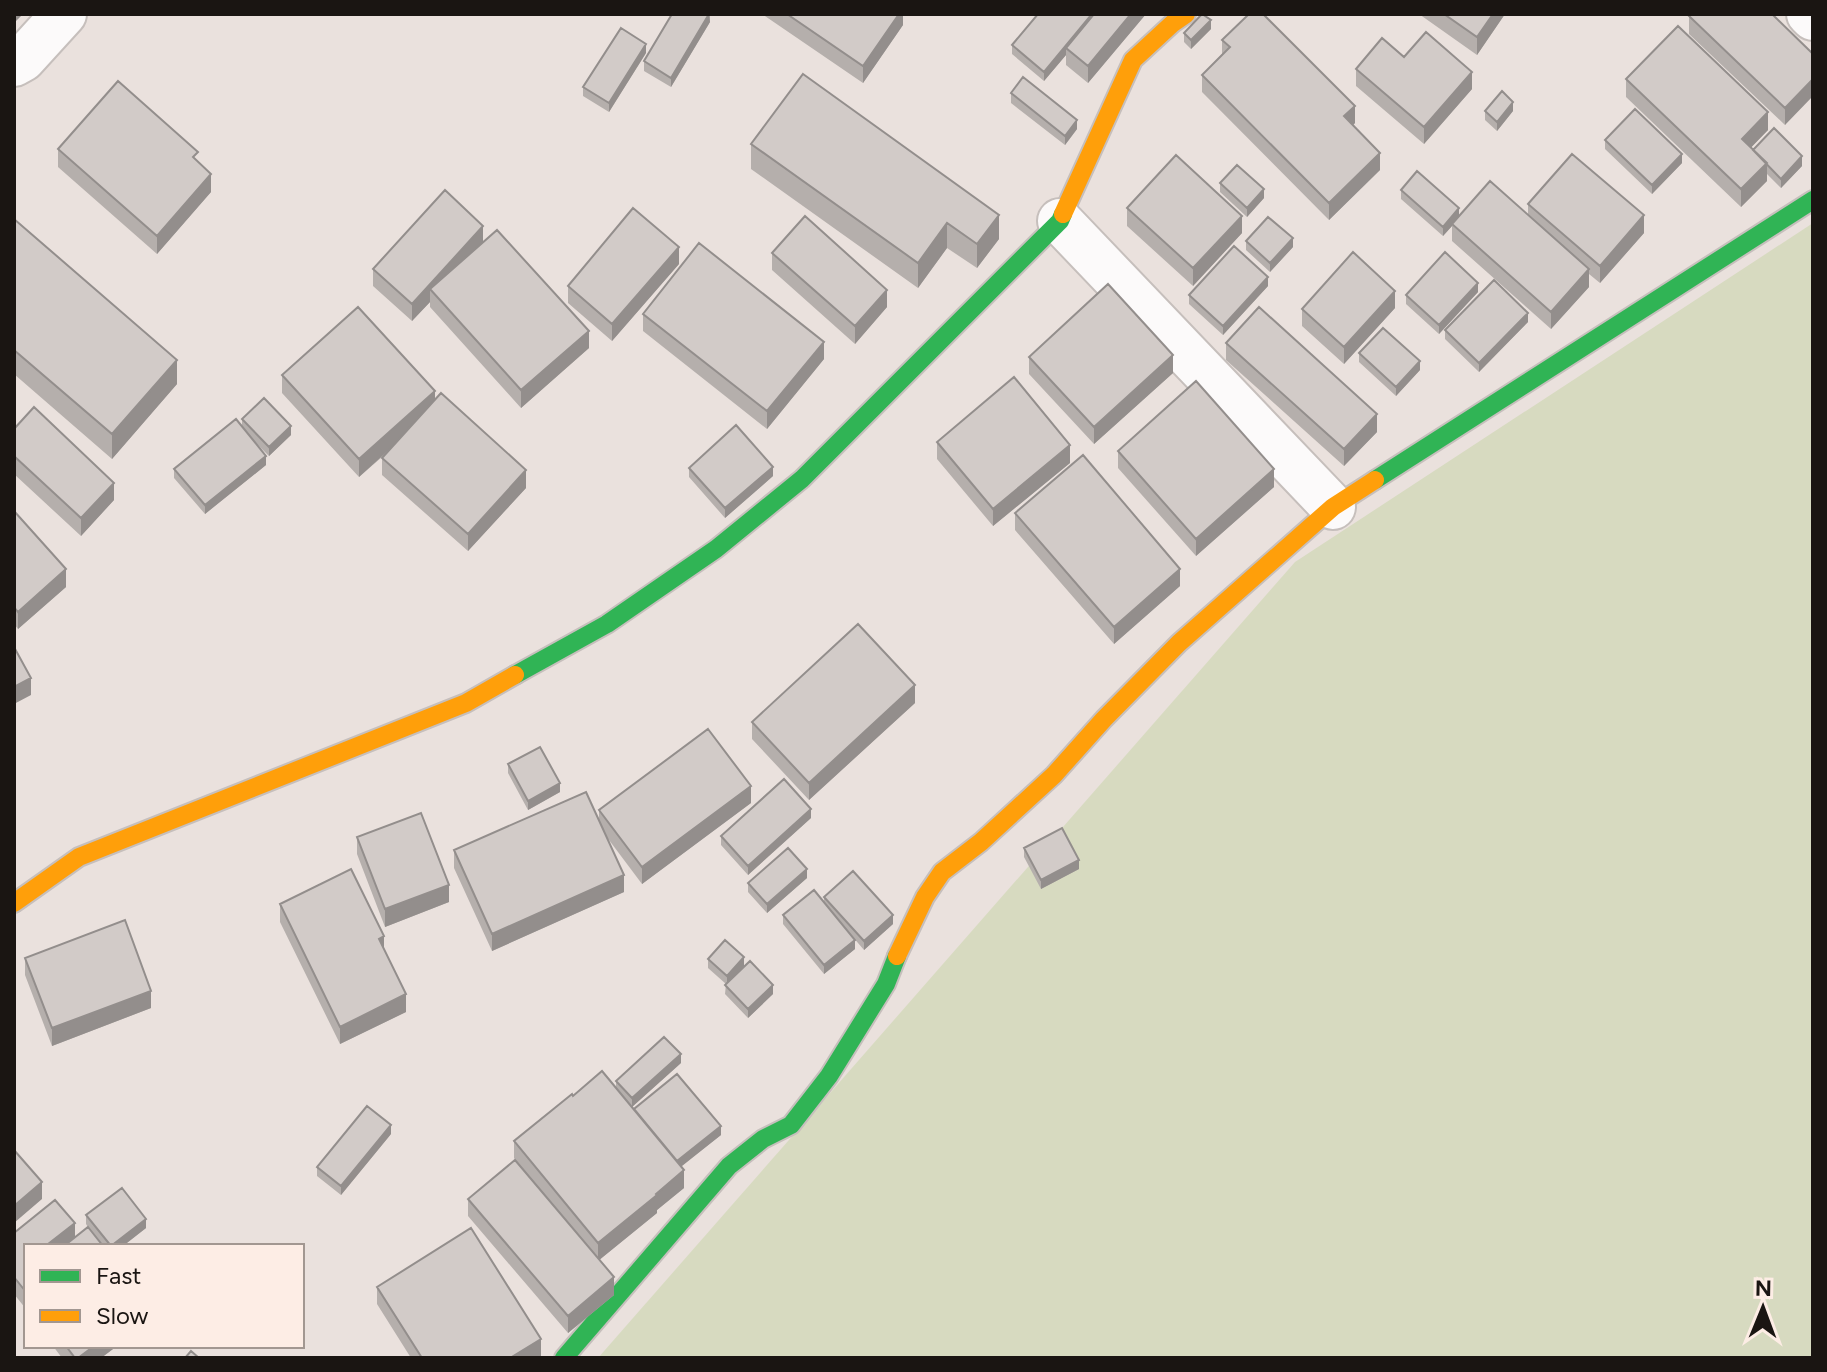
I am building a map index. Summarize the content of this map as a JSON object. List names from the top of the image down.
{
  "legend": ["Fast", "Slow"],
  "north": "top"
}
